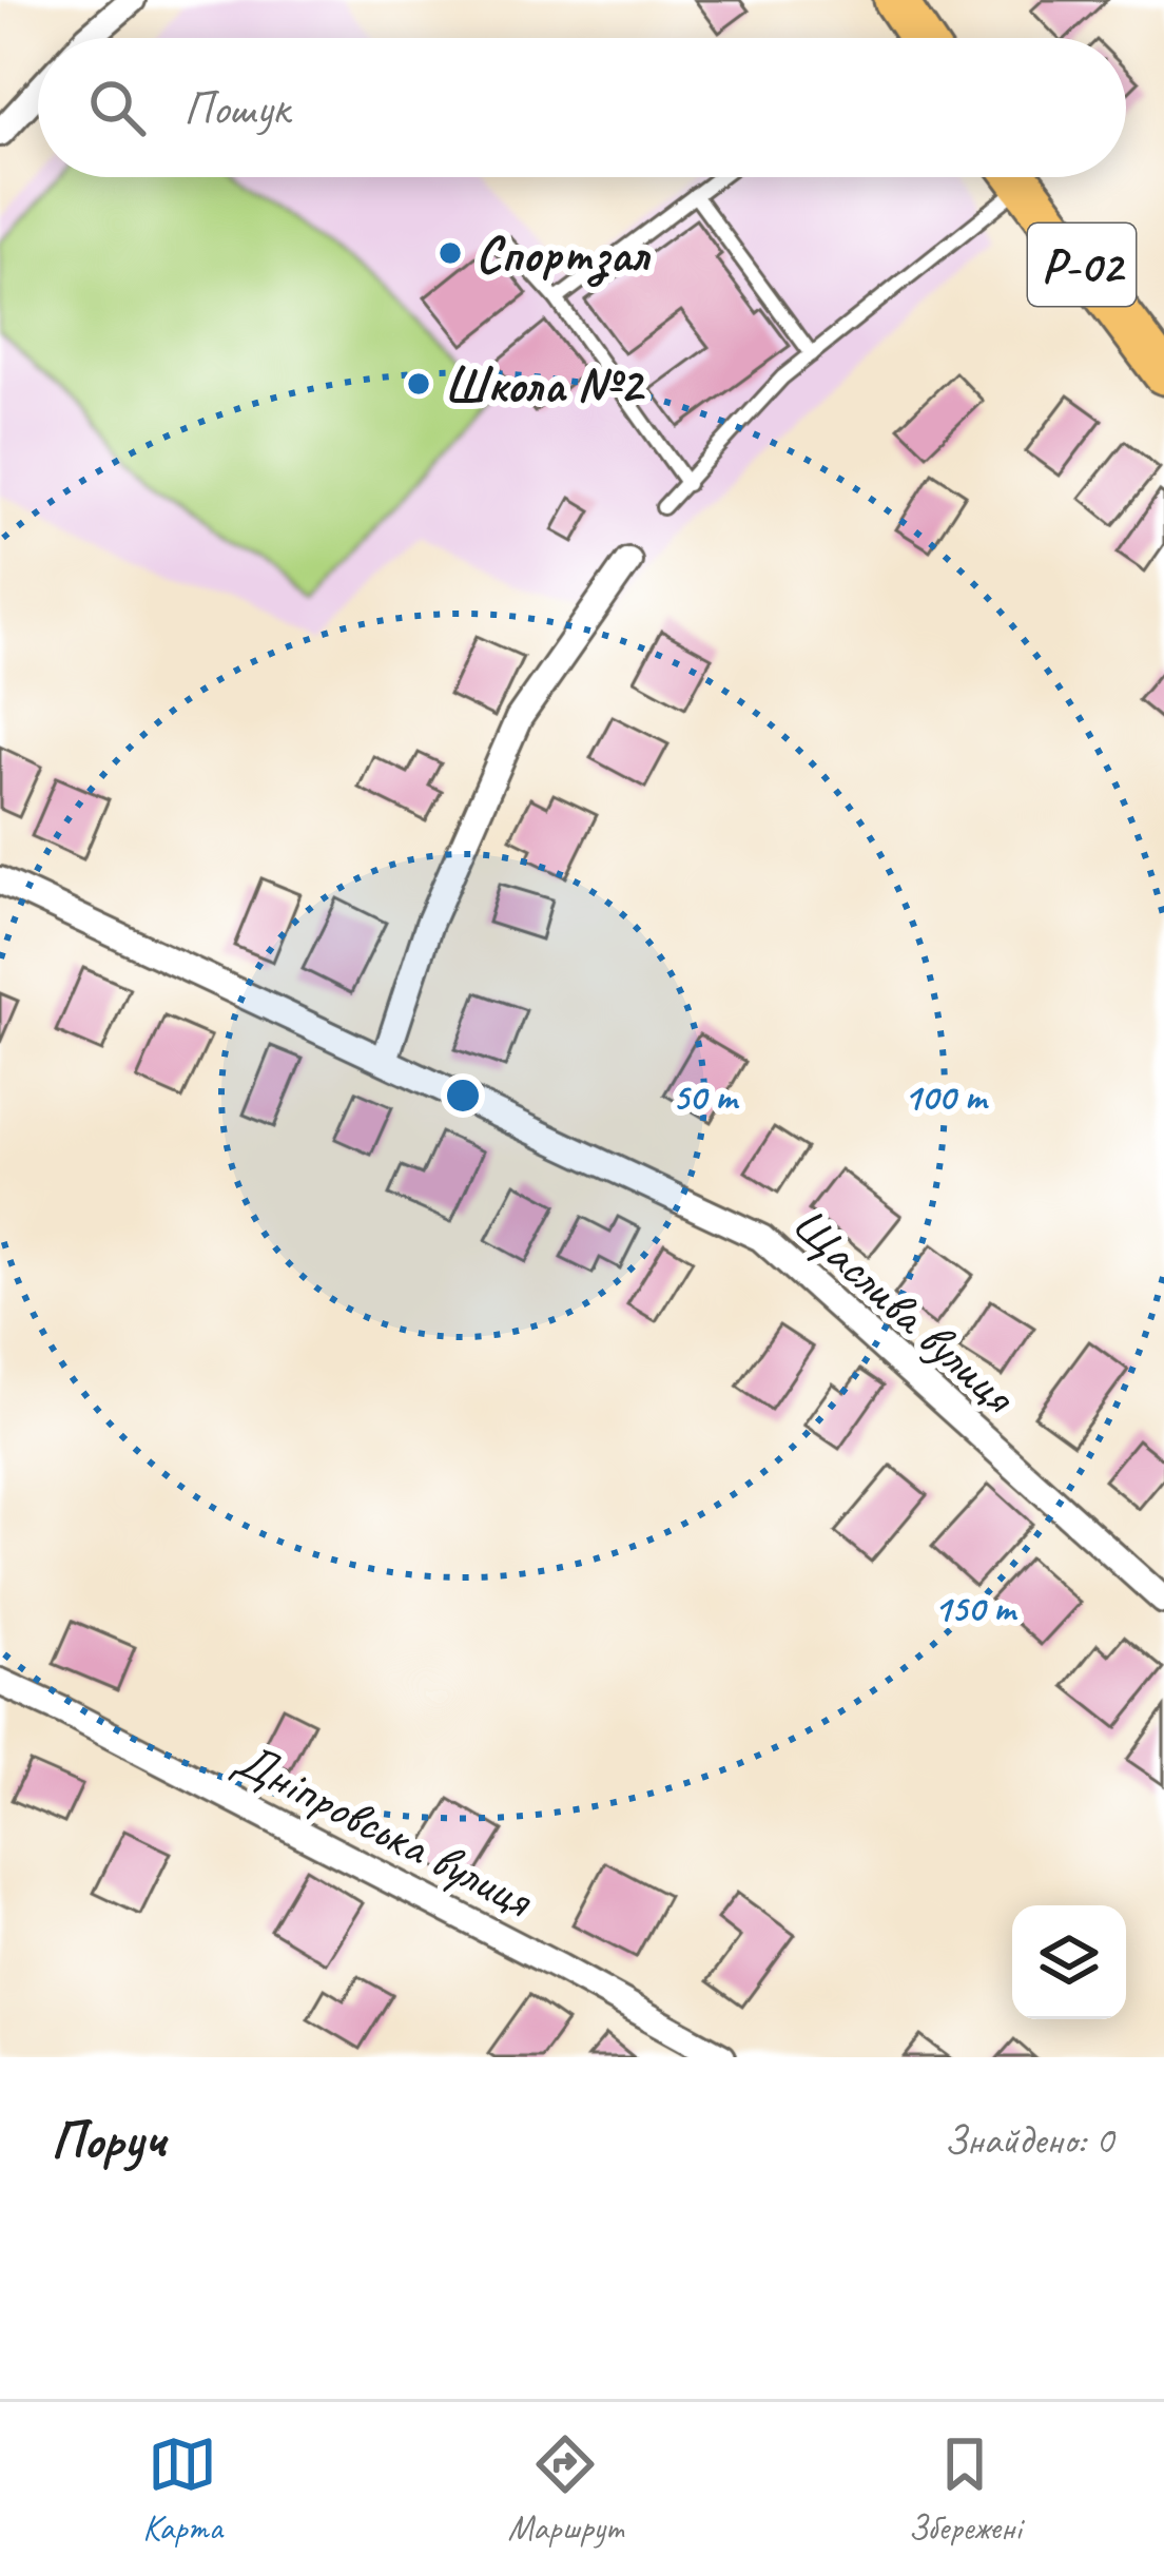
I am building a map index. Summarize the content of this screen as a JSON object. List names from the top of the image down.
{
  "streets": {
    "main road": ["Р-02"],
    "street": ["Щаслива вулиця", "Дніпровська вулиця"]
  },
  "places": ["Спортзал", "Школа №2"],
  "page": {
    "search": "Пошук",
    "heading": ["Поруч", "Знайдено: 0"],
    "nav": ["Карта", "Маршрут", "Збережені"]
  },
  "rings": ["50 m", "100 m", "150 m"]
}
